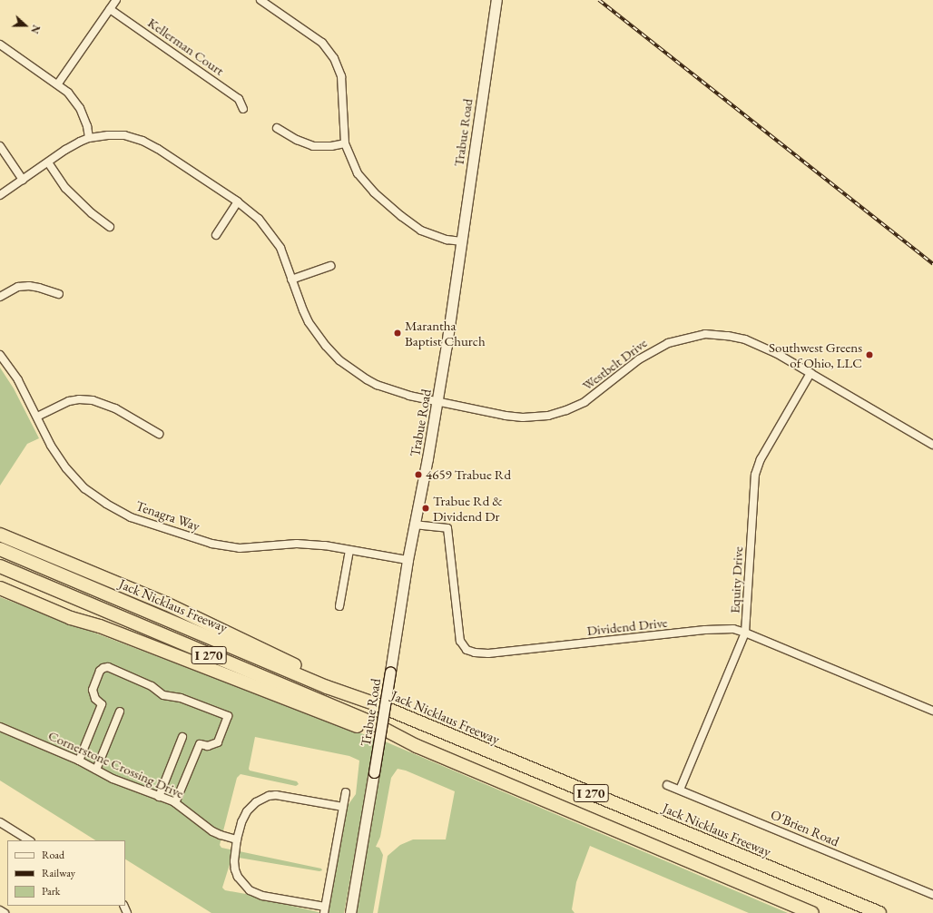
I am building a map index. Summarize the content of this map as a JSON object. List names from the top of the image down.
{
  "streets": {
    "highway": ["Jack Nicklaus Freeway", "I 270"],
    "main road": ["Trabue Road"],
    "street": [
      "Kellerman Court",
      "Westbelt Drive",
      "Tenagra Way",
      "Equity Drive",
      "Dividend Drive",
      "Cornerstone Crossing Drive",
      "O'Brien Road"
    ]
  },
  "crossings": [
    ["Trabue Road", "Westbelt Drive"],
    ["Trabue Road", "Tenagra Way"],
    ["Trabue Road", "Dividend Drive"],
    ["Westbelt Drive", "Equity Drive"],
    ["Equity Drive", "Dividend Drive"],
    ["Equity Drive", "O'Brien Road"]
  ],
  "places": [
    "Marantha Baptist Church",
    "Southwest Greens of Ohio, LLC",
    "4659 Trabue Rd",
    "Trabue Rd & Dividend Dr"
  ],
  "legend": ["Road", "Railway", "Park"],
  "north": "right"
}
